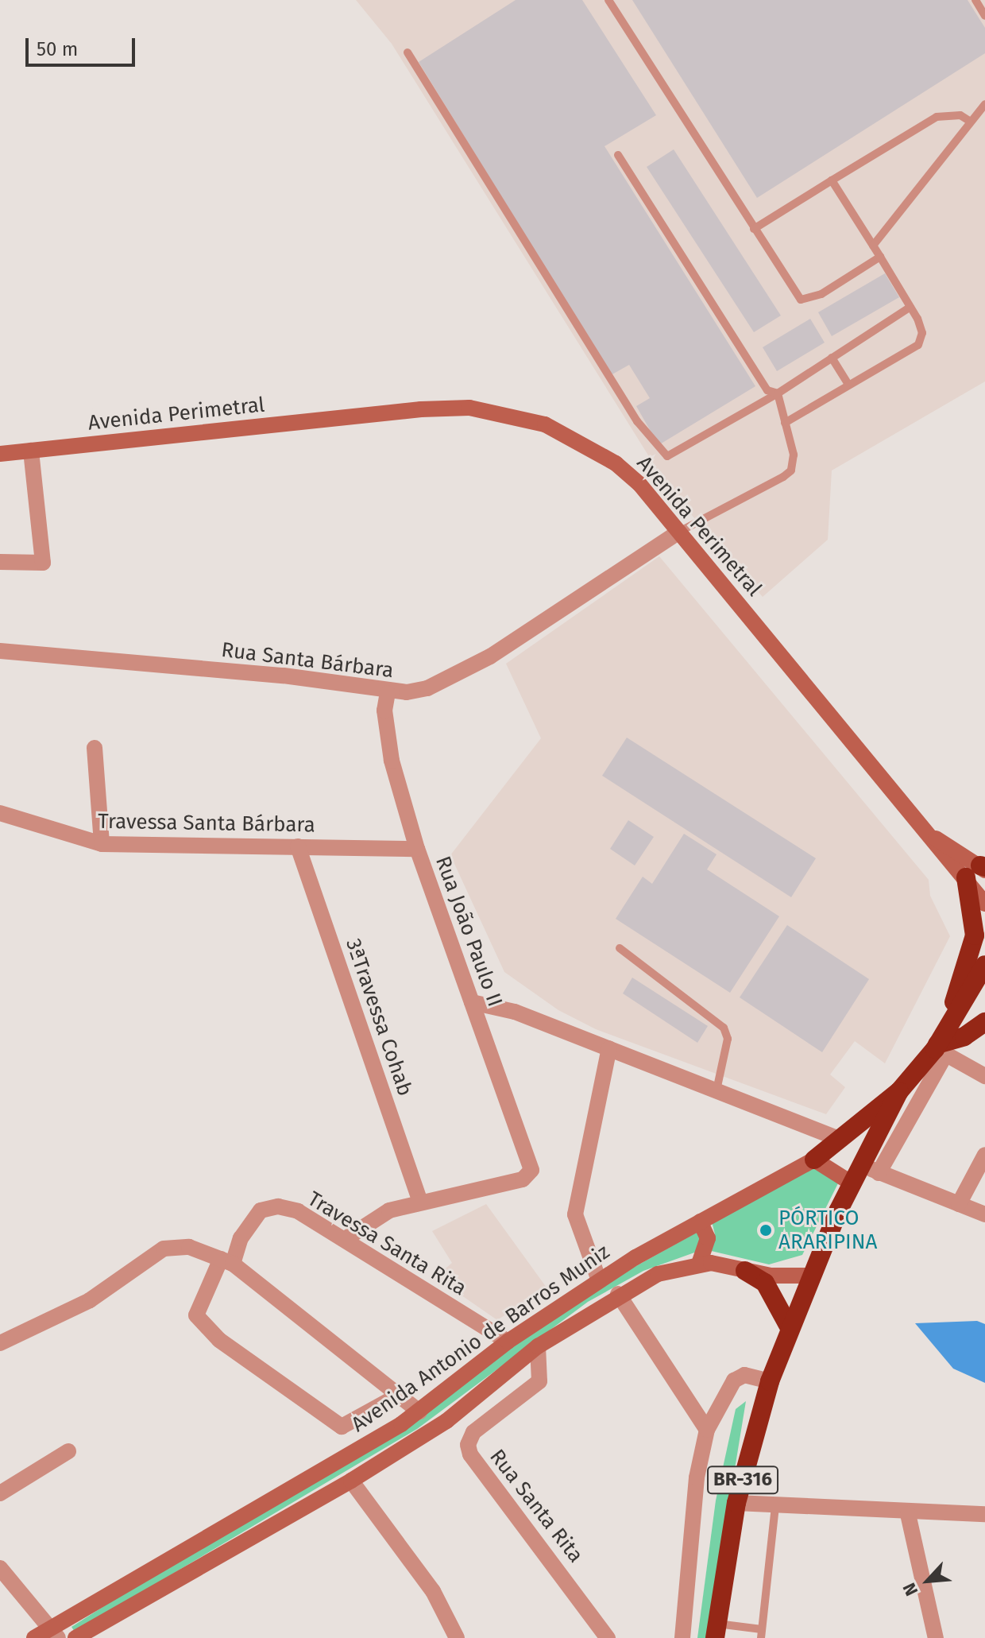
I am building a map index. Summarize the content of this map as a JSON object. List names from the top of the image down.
{
  "streets": {
    "highway": ["BR-316"],
    "main road": ["Avenida Perimetral", "Avenida Antonio de Barros Muniz"],
    "street": [
      "Rua Santa Bárbara",
      "Travessa Santa Bárbara",
      "Rua João Paulo II",
      "3ªTravessa Cohab",
      "Travessa Santa Rita",
      "Rua Santa Rita"
    ]
  },
  "crossings": [
    ["Avenida Perimetral", "Rua Santa Bárbara"],
    ["Rua Santa Bárbara", "Rua João Paulo II"],
    ["Travessa Santa Bárbara", "Rua João Paulo II"],
    ["Travessa Santa Bárbara", "3ªTravessa Cohab"],
    ["Rua João Paulo II", "3ªTravessa Cohab"],
    ["Travessa Santa Rita", "Avenida Antonio de Barros Muniz"],
    ["Avenida Antonio de Barros Muniz", "BR-316"],
    ["Avenida Antonio de Barros Muniz", "Rua Santa Rita"]
  ],
  "places": ["PÓRTICO ARARIPINA"],
  "scale_bar": "50 m",
  "north": "bottom left"
}
